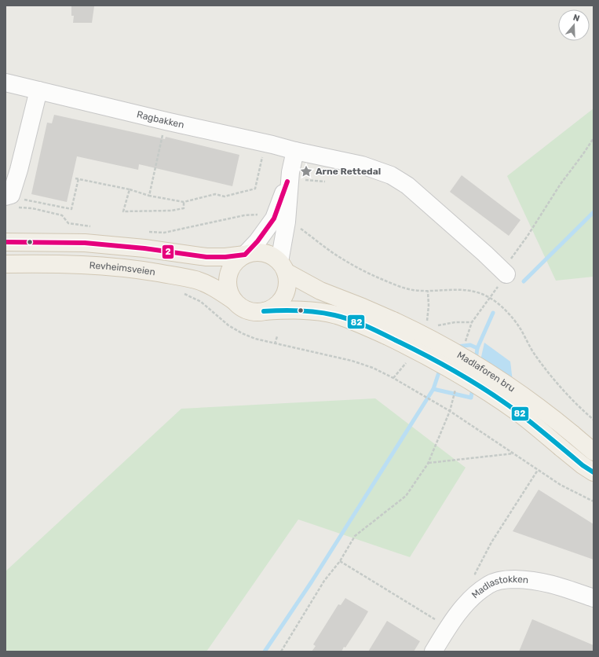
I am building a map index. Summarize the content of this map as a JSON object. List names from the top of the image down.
{
  "streets": {
    "main road": ["Revheimsveien", "Madlaforen bru"],
    "street": ["Ragbakken", "Madlastokken"]
  },
  "places": {
    "place": ["Arne Rettedal"]
  },
  "lines": ["transit line 2", "transit line 82"],
  "north": "top"
}
